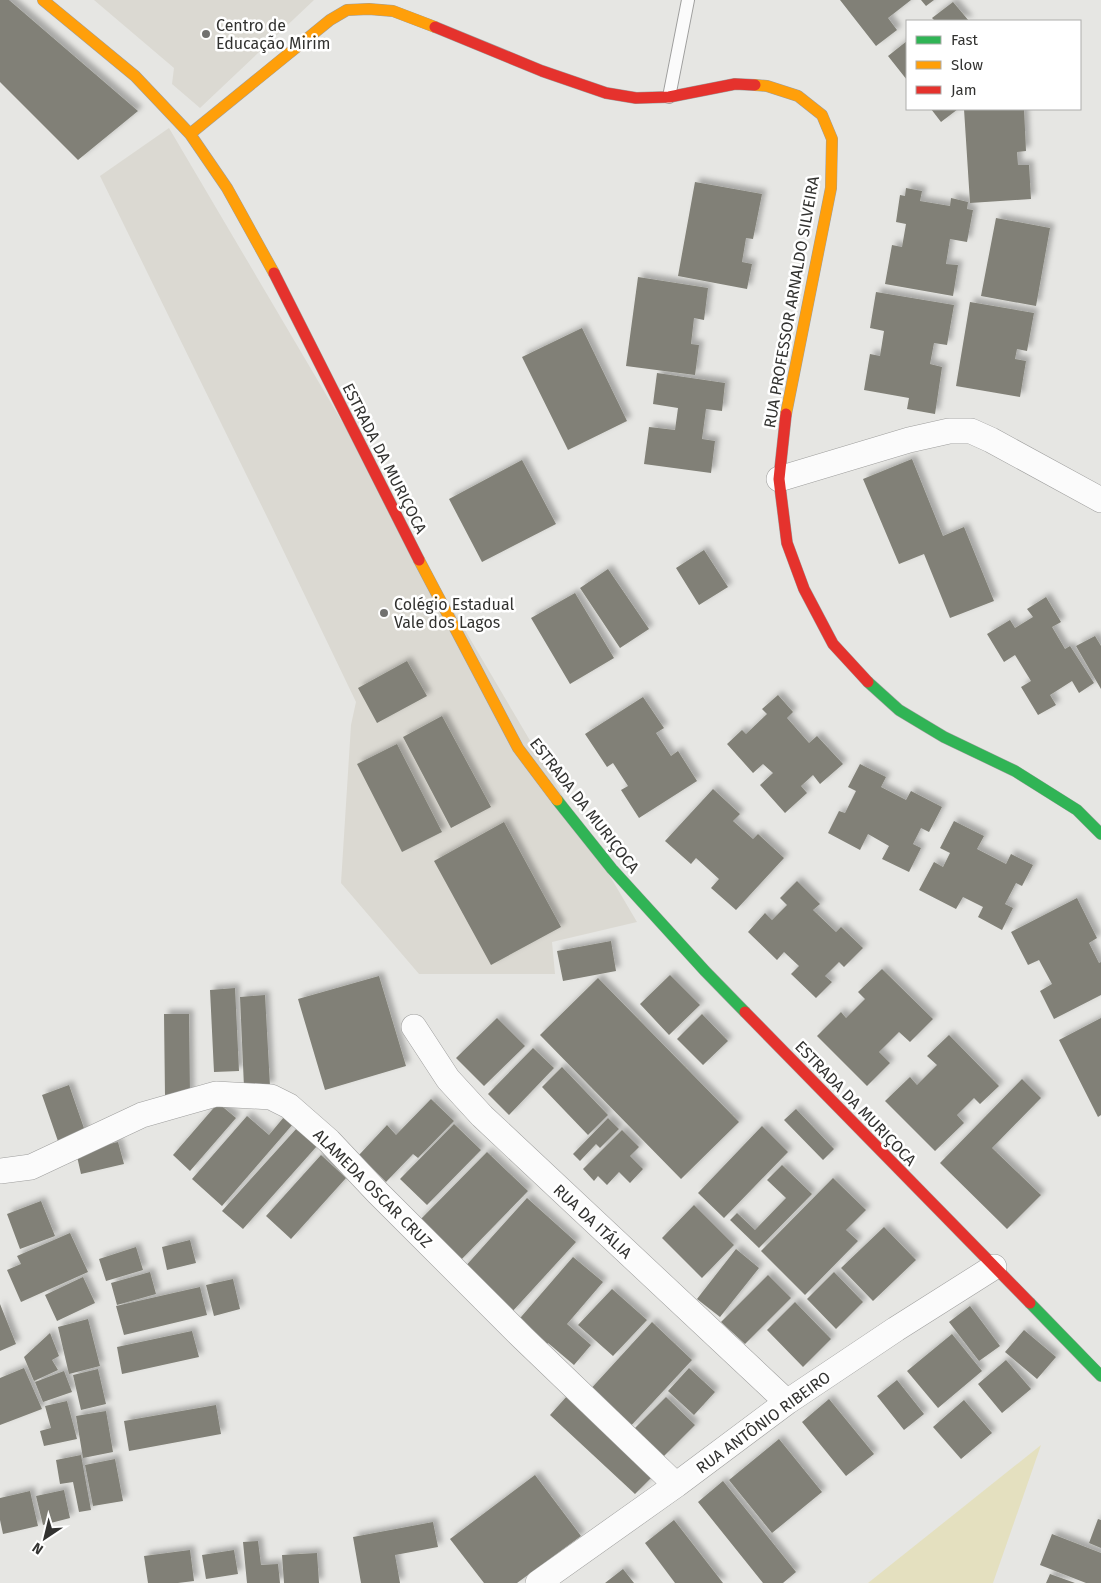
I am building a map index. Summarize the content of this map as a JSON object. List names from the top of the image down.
{
  "streets": {
    "street": [
      "RUA PROFESSOR ARNALDO SILVEIRA",
      "ESTRADA DA MURIÇOCA",
      "ALAMEDA OSCAR CRUZ",
      "RUA DA ITÁLIA",
      "RUA ANTÔNIO RIBEIRO"
    ]
  },
  "crossings": [
    ["RUA PROFESSOR ARNALDO SILVEIRA", "ESTRADA DA MURIÇOCA"],
    ["ESTRADA DA MURIÇOCA", "RUA ANTÔNIO RIBEIRO"],
    ["ALAMEDA OSCAR CRUZ", "RUA ANTÔNIO RIBEIRO"],
    ["RUA DA ITÁLIA", "RUA ANTÔNIO RIBEIRO"]
  ],
  "places": ["Centro de Educação Mirim", "Colégio Estadual Vale dos Lagos"],
  "legend": ["Fast", "Slow", "Jam"],
  "north": "bottom left"
}
